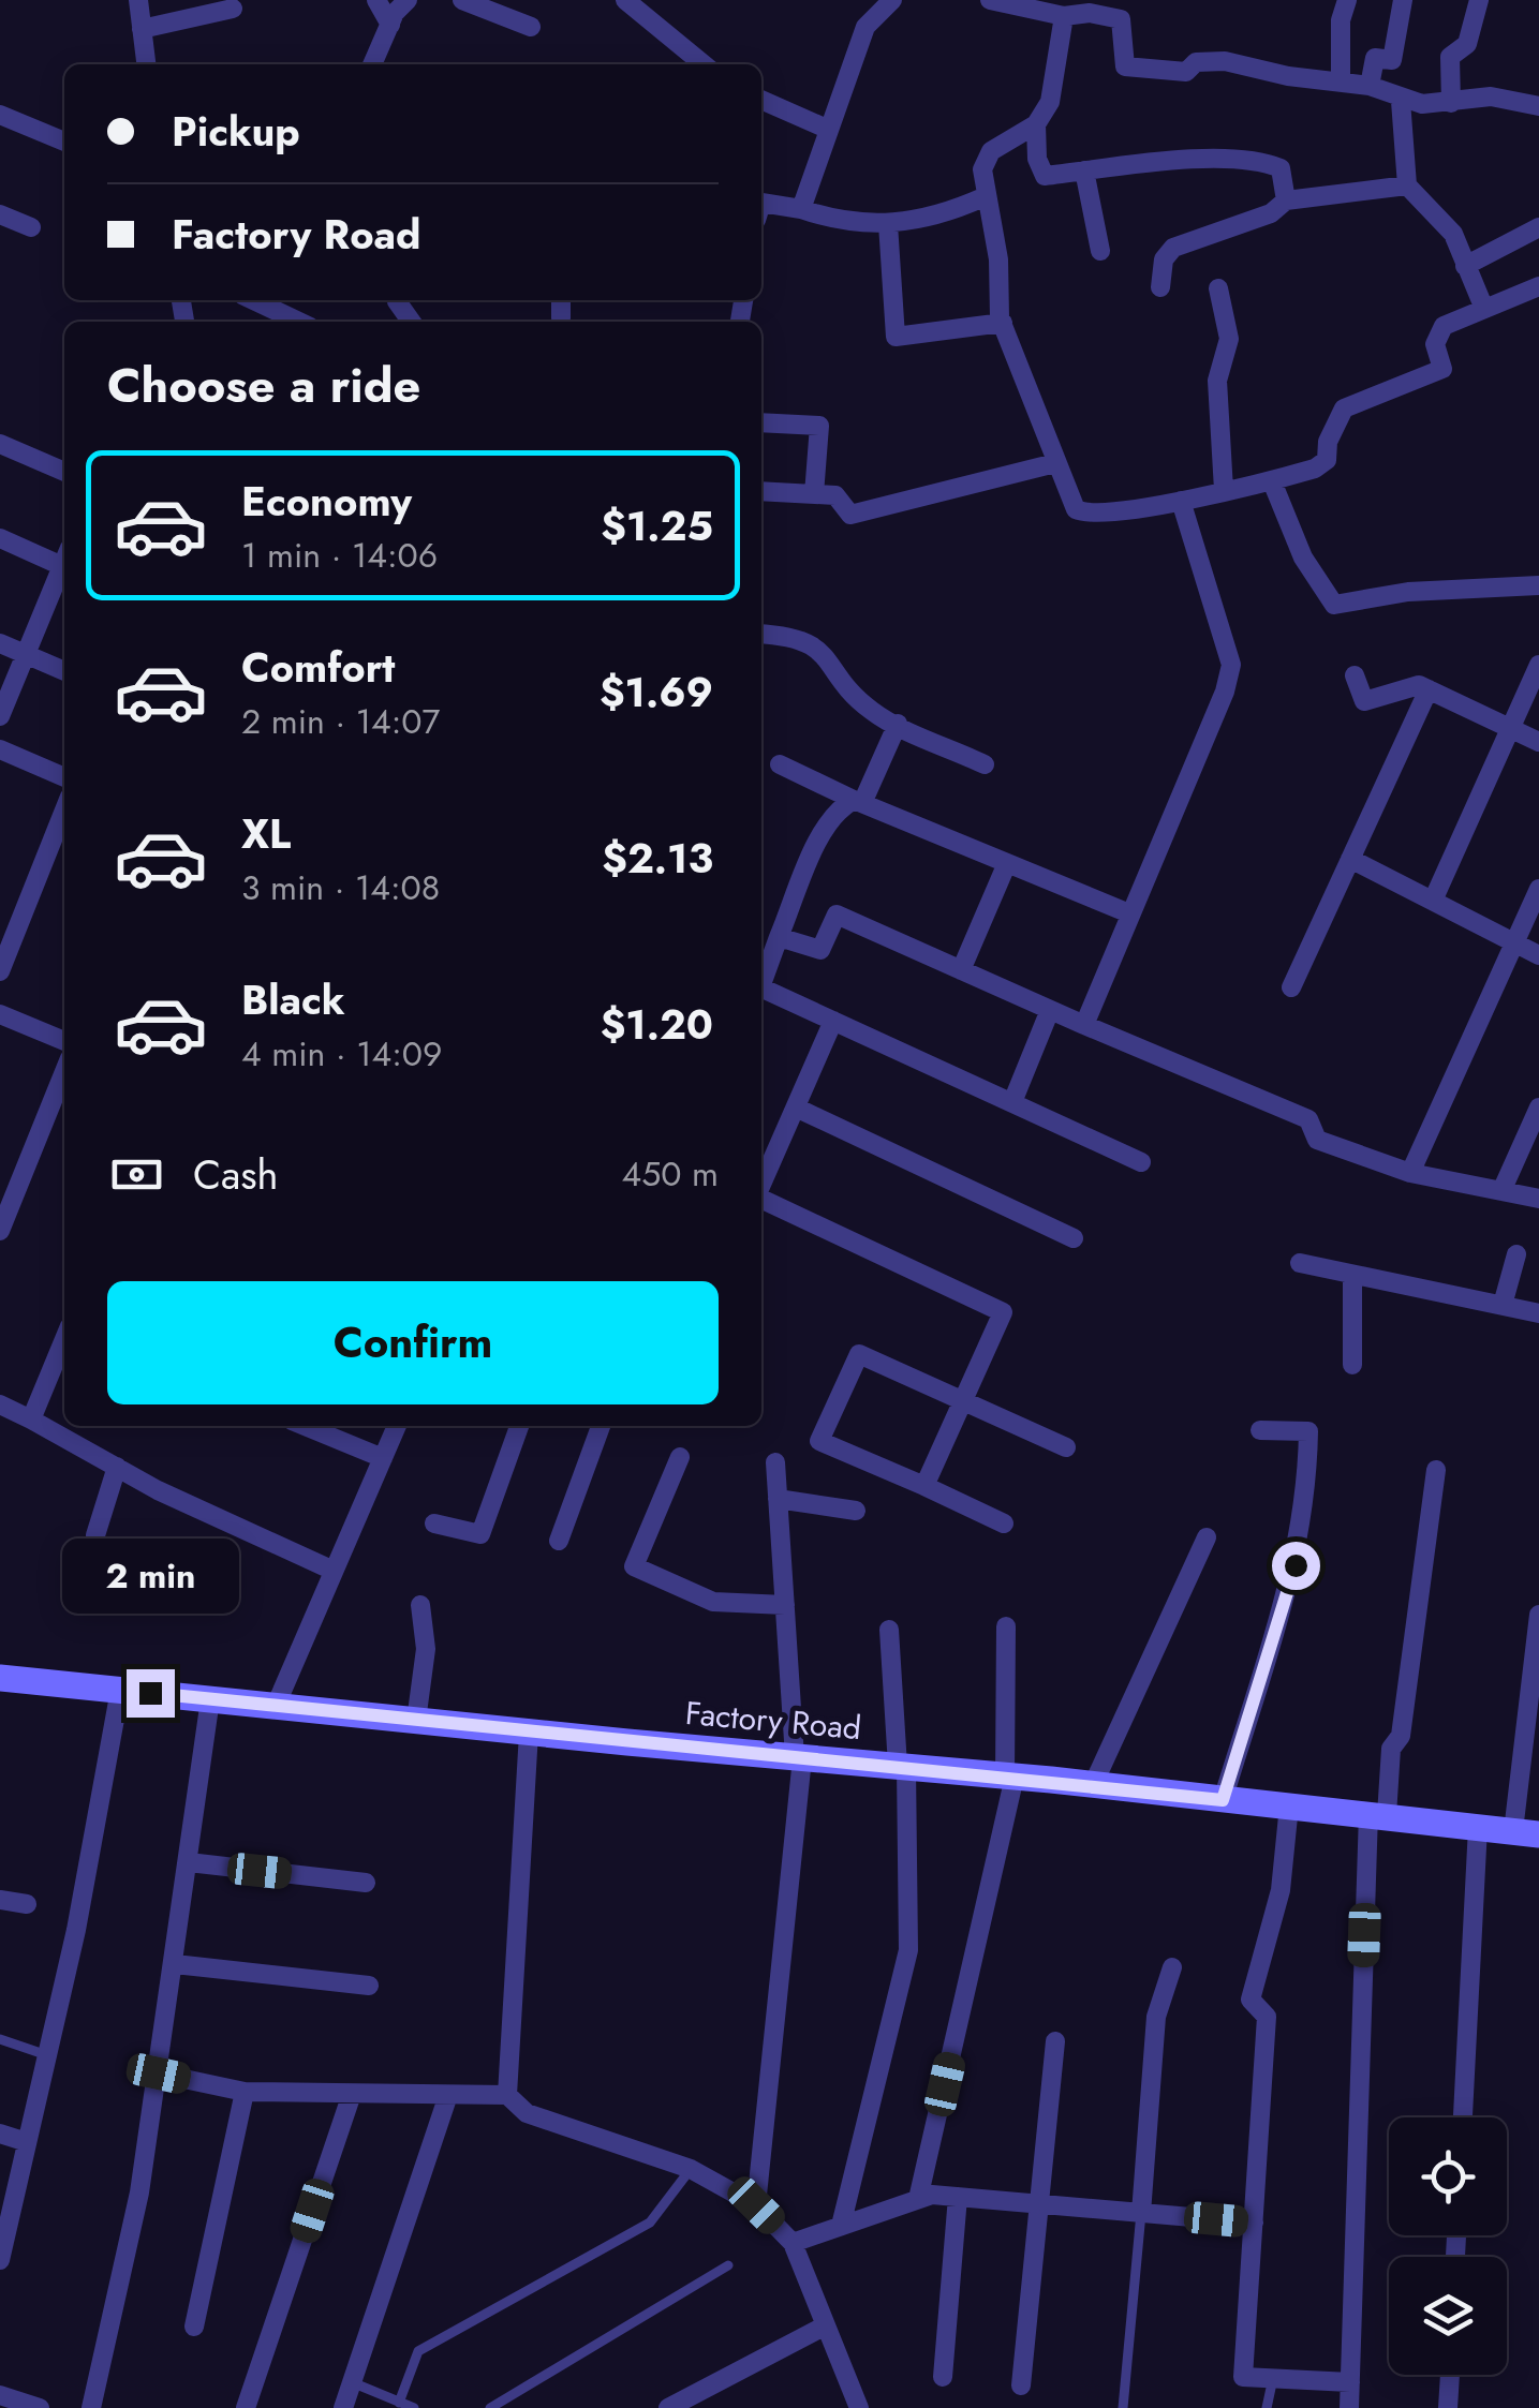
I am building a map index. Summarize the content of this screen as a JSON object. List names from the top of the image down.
{
  "streets": {
    "main road": ["Factory Road"]
  },
  "page": {
    "banner": ["Pickup", "Factory Road"],
    "heading": "Choose a ride",
    "list": [
      {
        "name": "Economy",
        "note": "1 min · 14:06",
        "value": "$1.25"
      },
      {
        "name": "Comfort",
        "note": "2 min · 14:07",
        "value": "$1.69"
      },
      {
        "name": "XL",
        "note": "3 min · 14:08",
        "value": "$2.13"
      },
      {
        "name": "Black",
        "note": "4 min · 14:09",
        "value": "$1.20"
      }
    ],
    "pay": ["Cash", "450 m"],
    "buttons": "Confirm",
    "bubble": "2 min"
  }
}
